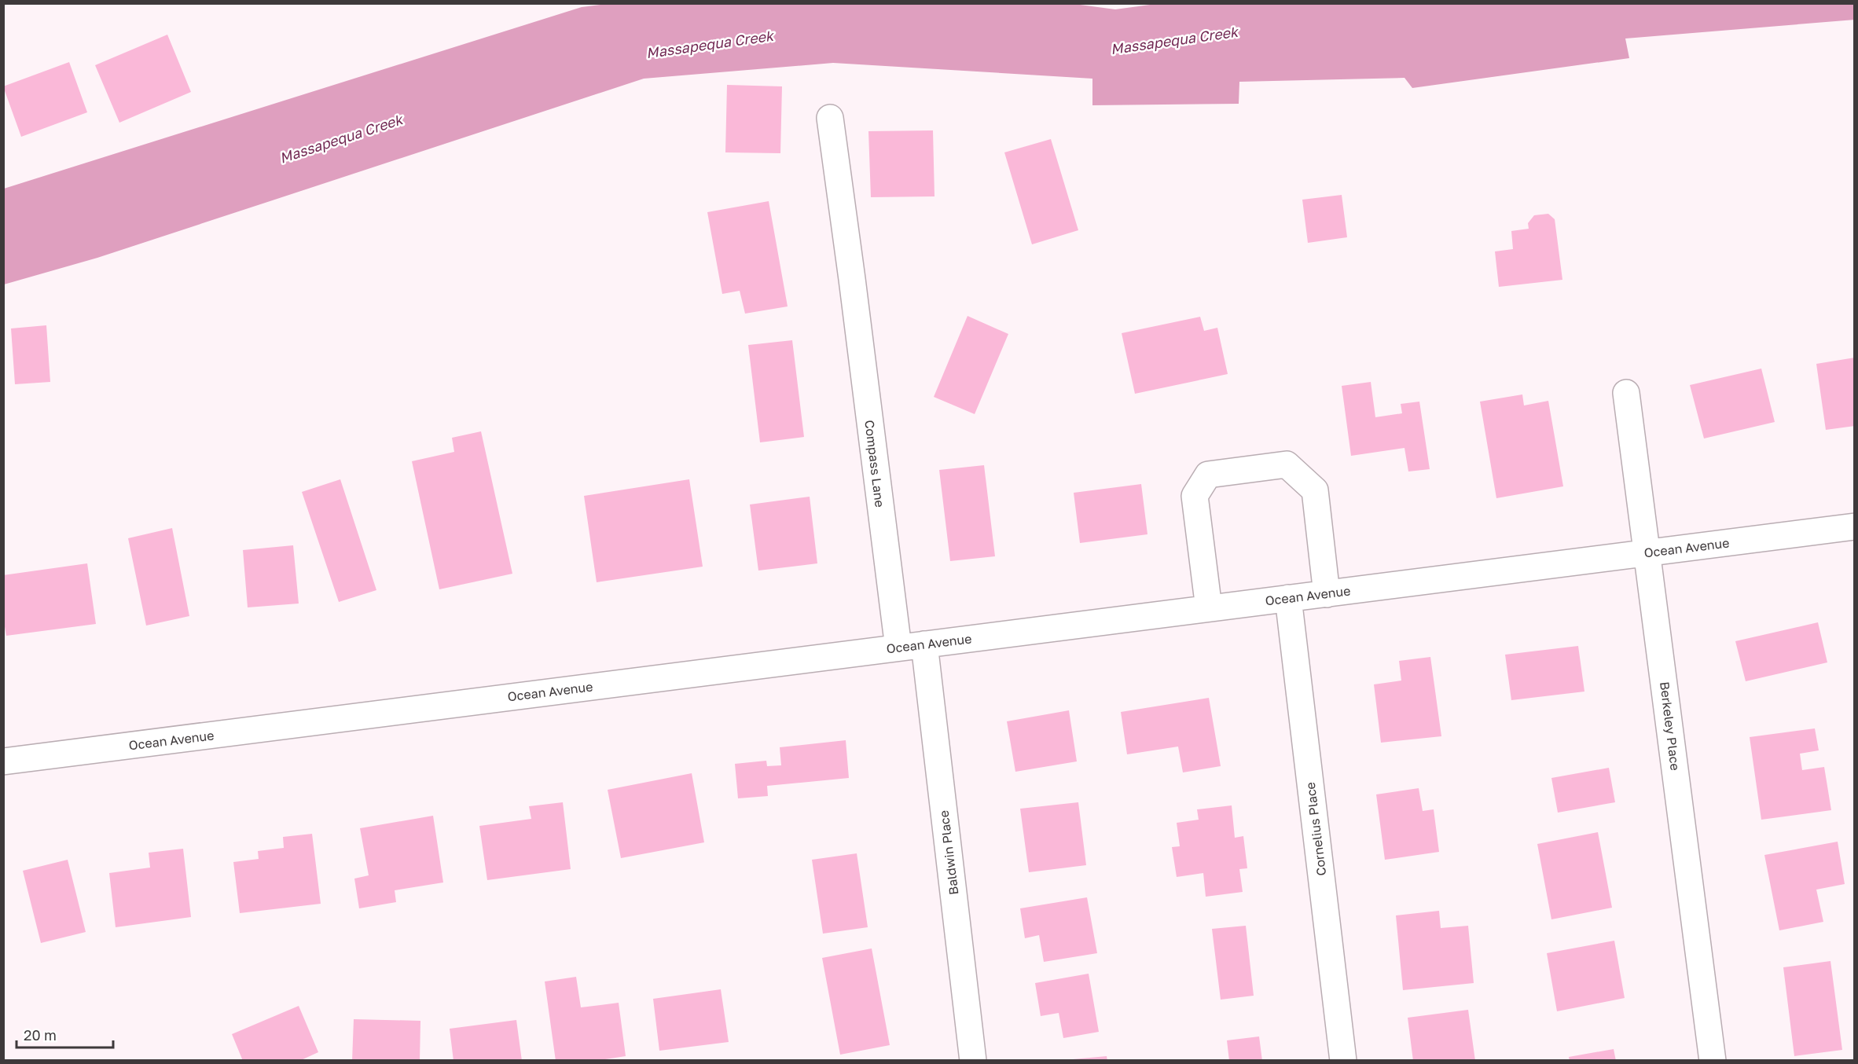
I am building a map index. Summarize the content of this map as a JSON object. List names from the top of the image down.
{
  "streets": {
    "street": [
      "Compass Lane",
      "Ocean Avenue",
      "Berkeley Place",
      "Cornelius Place",
      "Baldwin Place"
    ]
  },
  "crossings": [
    ["Compass Lane", "Ocean Avenue"],
    ["Ocean Avenue", "Berkeley Place"],
    ["Ocean Avenue", "Cornelius Place"],
    ["Ocean Avenue", "Baldwin Place"]
  ],
  "water": ["Massapequa Creek"],
  "scale_bar": "20 m"
}
